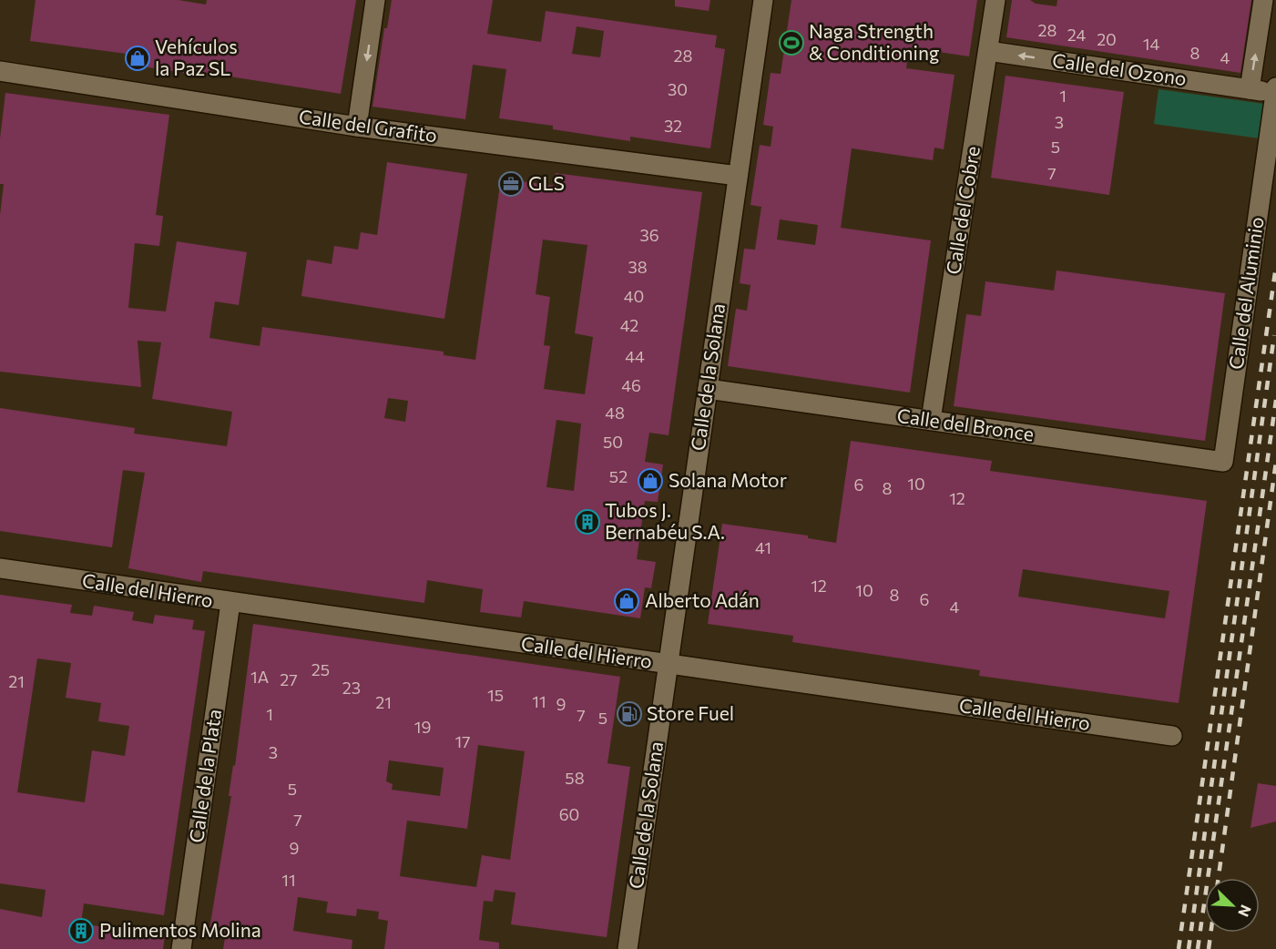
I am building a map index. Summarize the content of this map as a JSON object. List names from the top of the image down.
{
  "streets": {
    "street": [
      "Calle del Ozono",
      "Calle del Grafito",
      "Calle del Cobre",
      "Calle del Aluminio",
      "Calle de la Solana",
      "Calle del Bronce",
      "Calle del Hierro",
      "Calle de la Plata"
    ]
  },
  "crossings": [
    ["Calle del Ozono", "Calle del Cobre"],
    ["Calle del Ozono", "Calle del Aluminio"],
    ["Calle del Grafito", "Calle de la Solana"],
    ["Calle del Cobre", "Calle del Bronce"],
    ["Calle del Aluminio", "Calle del Bronce"],
    ["Calle de la Solana", "Calle del Bronce"],
    ["Calle de la Solana", "Calle del Hierro"],
    ["Calle del Hierro", "Calle de la Plata"]
  ],
  "one_way": ["Calle del Ozono"],
  "places": {
    "sports": ["Naga Strength & Conditioning"],
    "shop": ["Vehículos la Paz SL", "Solana Motor", "Alberto Adán"],
    "office": ["GLS"],
    "building": ["Tubos J. Bernabéu S.A.", "Pulimentos Molina"],
    "fuel station": ["Store Fuel"]
  },
  "house_numbers": [
    "28",
    "24",
    "20",
    "14",
    "8",
    "28",
    "4",
    "30",
    "1",
    "3",
    "32",
    "5",
    "7",
    "36",
    "38",
    "40",
    "42",
    "44",
    "46",
    "48",
    "50",
    "52",
    "10",
    "6",
    "8",
    "12",
    "41",
    "12",
    "10",
    "8",
    "6",
    "4",
    "25",
    "1A",
    "27",
    "21",
    "23",
    "15",
    "11",
    "21",
    "9",
    "1",
    "7",
    "5",
    "19",
    "17",
    "3",
    "58",
    "5",
    "60",
    "7",
    "9",
    "11"
  ],
  "north": "bottom right"
}
